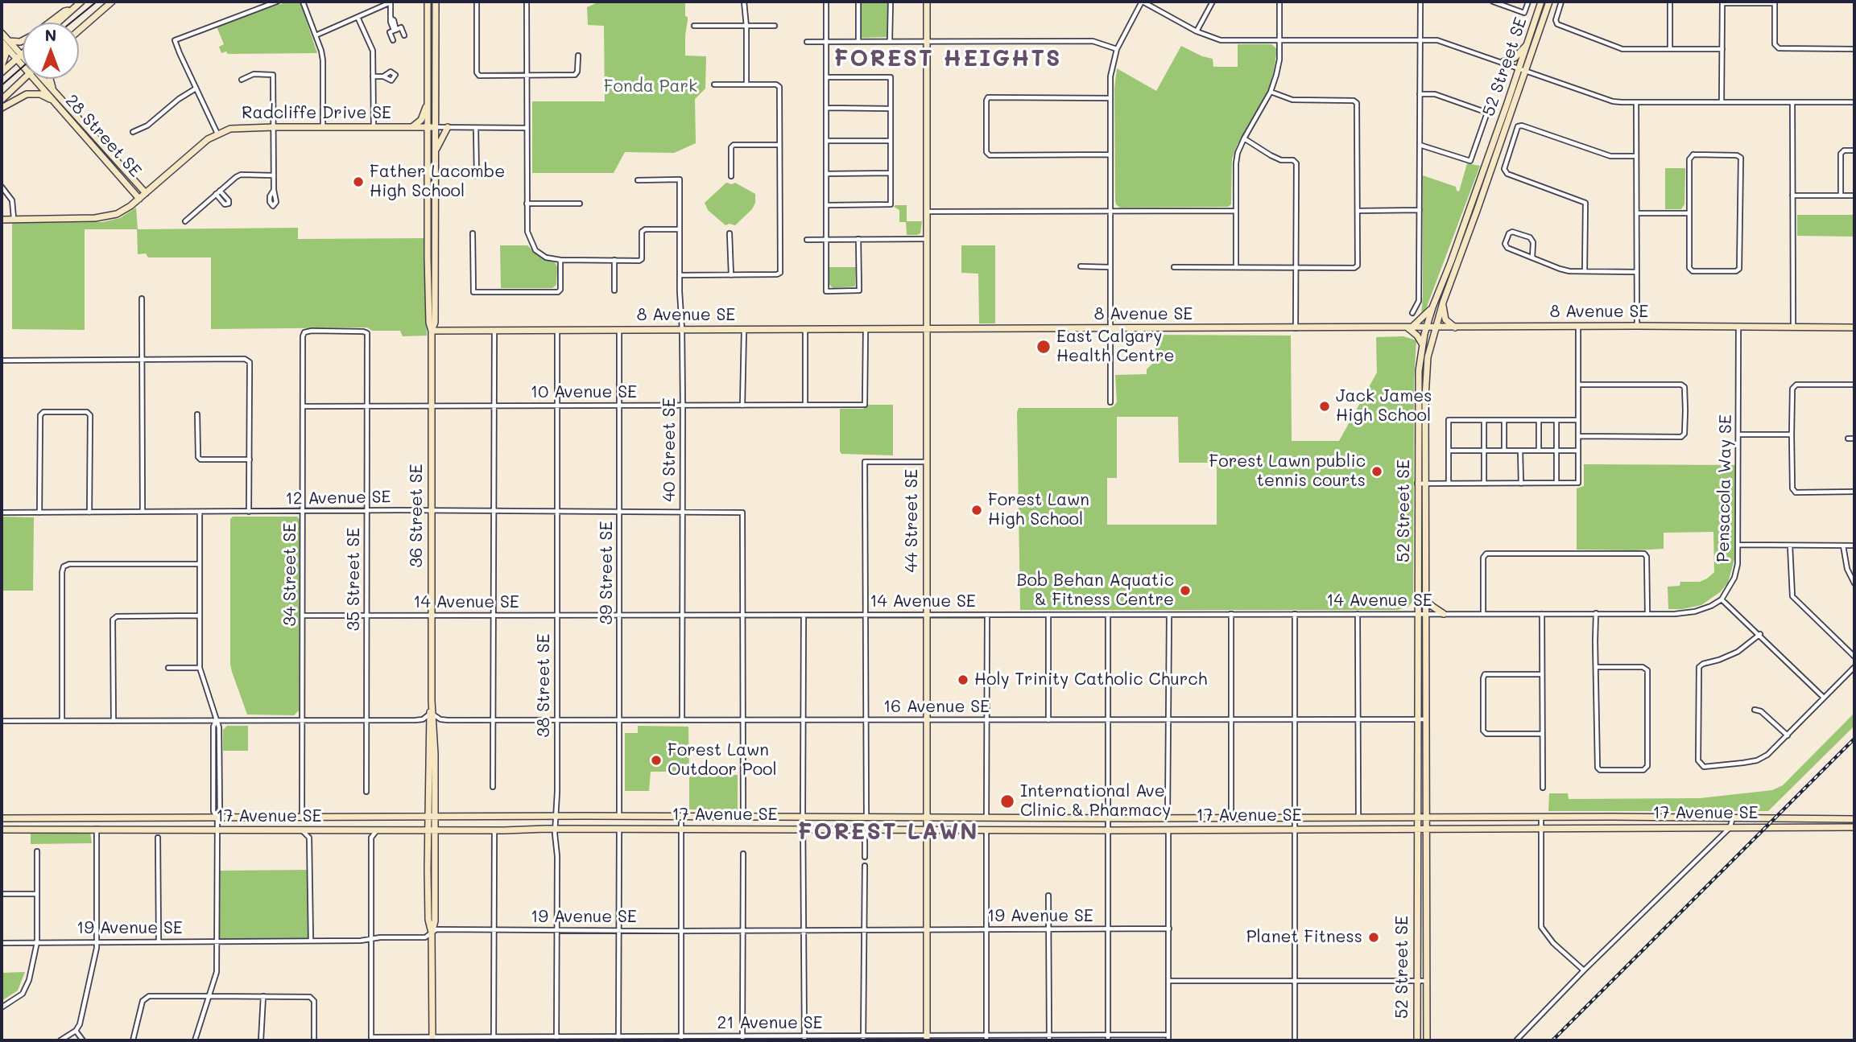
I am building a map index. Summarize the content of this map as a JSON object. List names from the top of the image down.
{
  "streets": {
    "main road": [
      "52 Street SE",
      "Radcliffe Drive SE",
      "28 Street SE",
      "8 Avenue SE",
      "36 Street SE",
      "44 Street SE",
      "17 Avenue SE"
    ],
    "street": [
      "10 Avenue SE",
      "40 Street SE",
      "Pensacola Way SE",
      "12 Avenue SE",
      "39 Street SE",
      "34 Street SE",
      "35 Street SE",
      "14 Avenue SE",
      "38 Street SE",
      "16 Avenue SE",
      "19 Avenue SE",
      "21 Avenue SE"
    ]
  },
  "crossings": [
    ["52 Street SE", "8 Avenue SE"],
    ["52 Street SE", "14 Avenue SE"],
    ["52 Street SE", "16 Avenue SE"],
    ["52 Street SE", "17 Avenue SE"],
    ["Radcliffe Drive SE", "28 Street SE"],
    ["Radcliffe Drive SE", "36 Street SE"],
    ["8 Avenue SE", "10 Avenue SE"],
    ["8 Avenue SE", "40 Street SE"],
    ["8 Avenue SE", "Pensacola Way SE"],
    ["8 Avenue SE", "36 Street SE"],
    ["8 Avenue SE", "44 Street SE"],
    ["8 Avenue SE", "39 Street SE"],
    ["8 Avenue SE", "38 Street SE"],
    ["10 Avenue SE", "40 Street SE"],
    ["10 Avenue SE", "36 Street SE"],
    ["10 Avenue SE", "39 Street SE"],
    ["10 Avenue SE", "34 Street SE"],
    ["10 Avenue SE", "35 Street SE"],
    ["10 Avenue SE", "38 Street SE"],
    ["40 Street SE", "12 Avenue SE"],
    ["40 Street SE", "14 Avenue SE"],
    ["40 Street SE", "16 Avenue SE"],
    ["12 Avenue SE", "36 Street SE"],
    ["12 Avenue SE", "39 Street SE"],
    ["12 Avenue SE", "34 Street SE"],
    ["12 Avenue SE", "35 Street SE"],
    ["12 Avenue SE", "14 Avenue SE"],
    ["12 Avenue SE", "38 Street SE"],
    ["36 Street SE", "14 Avenue SE"],
    ["36 Street SE", "16 Avenue SE"],
    ["36 Street SE", "17 Avenue SE"],
    ["36 Street SE", "19 Avenue SE"],
    ["36 Street SE", "21 Avenue SE"],
    ["44 Street SE", "14 Avenue SE"],
    ["44 Street SE", "16 Avenue SE"],
    ["44 Street SE", "17 Avenue SE"],
    ["44 Street SE", "19 Avenue SE"],
    ["44 Street SE", "21 Avenue SE"],
    ["39 Street SE", "14 Avenue SE"],
    ["39 Street SE", "16 Avenue SE"],
    ["39 Street SE", "17 Avenue SE"],
    ["34 Street SE", "35 Street SE"],
    ["34 Street SE", "14 Avenue SE"],
    ["34 Street SE", "17 Avenue SE"],
    ["35 Street SE", "14 Avenue SE"],
    ["14 Avenue SE", "38 Street SE"],
    ["38 Street SE", "16 Avenue SE"],
    ["38 Street SE", "17 Avenue SE"],
    ["38 Street SE", "19 Avenue SE"],
    ["38 Street SE", "21 Avenue SE"]
  ],
  "districts": ["FOREST HEIGHTS", "FOREST LAWN"],
  "parks": ["Fonda Park"],
  "places": [
    "Father Lacombe High School",
    "East Calgary Health Centre",
    "Jack James High School",
    "Forest Lawn public tennis courts",
    "Forest Lawn High School",
    "Bob Behan Aquatic & Fitness Centre",
    "Holy Trinity Catholic Church",
    "Forest Lawn Outdoor Pool",
    "International Ave Clinic & Pharmacy",
    "Planet Fitness"
  ],
  "north": "top"
}
